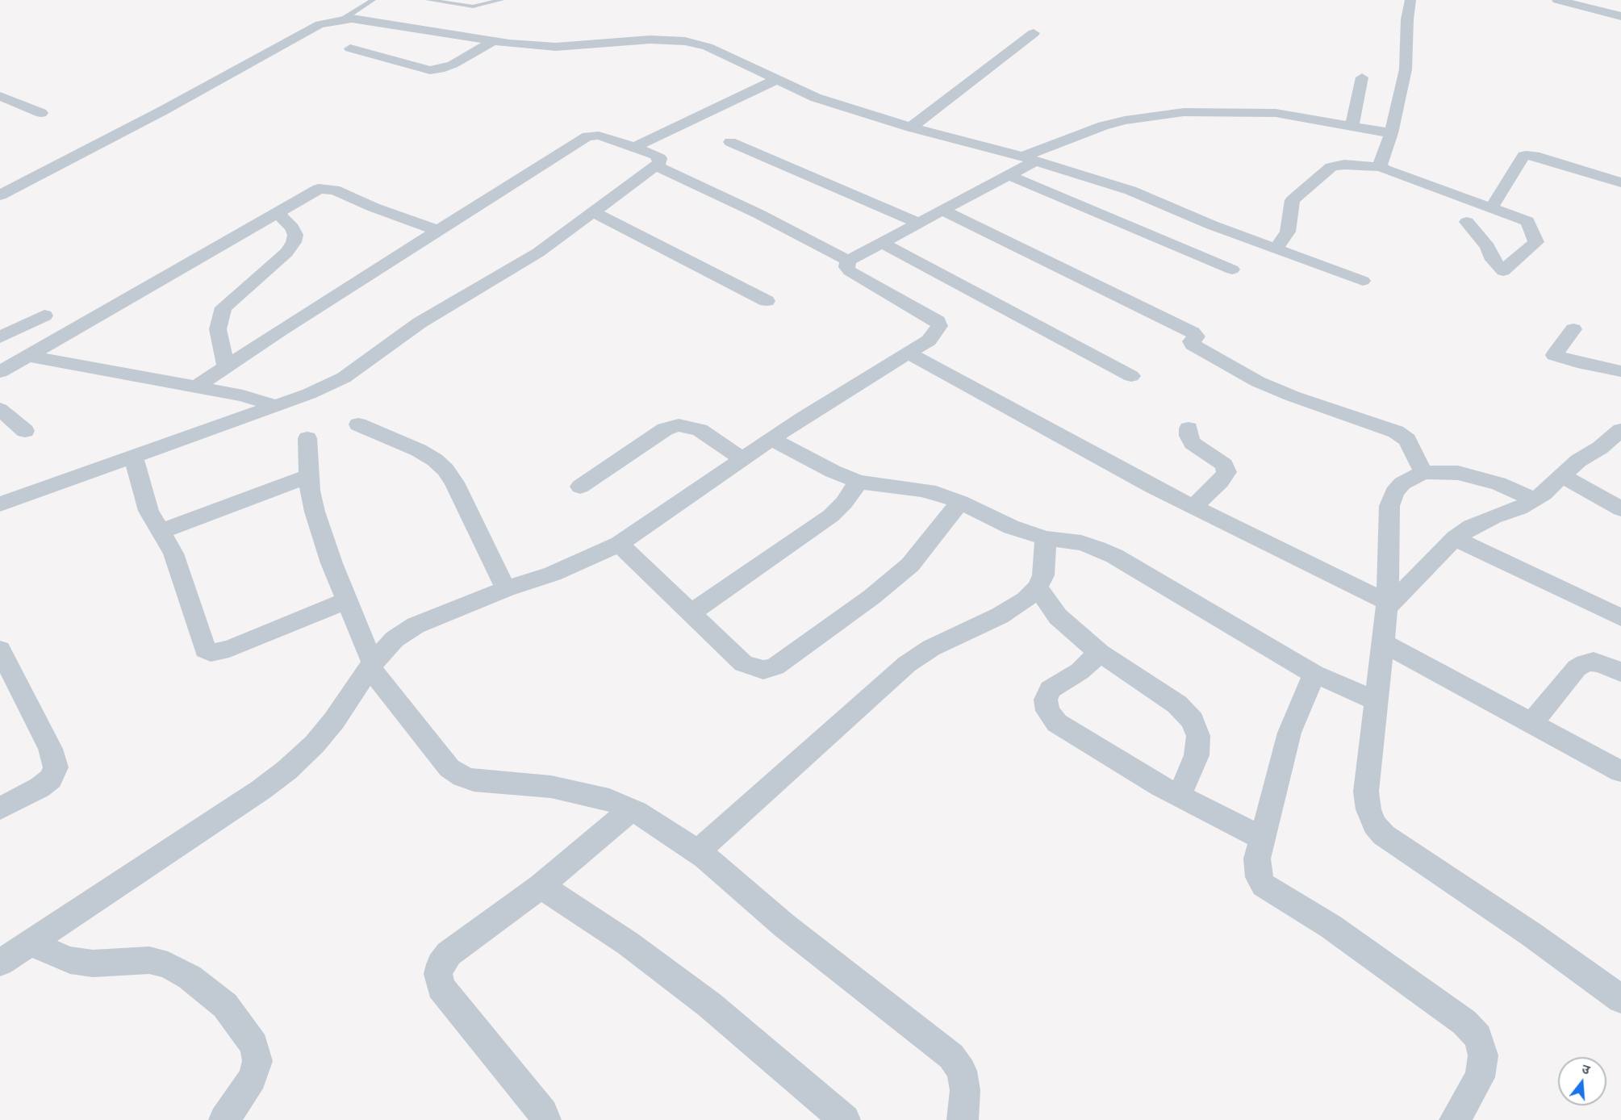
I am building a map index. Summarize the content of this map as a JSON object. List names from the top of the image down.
{
  "north": "top"
}
